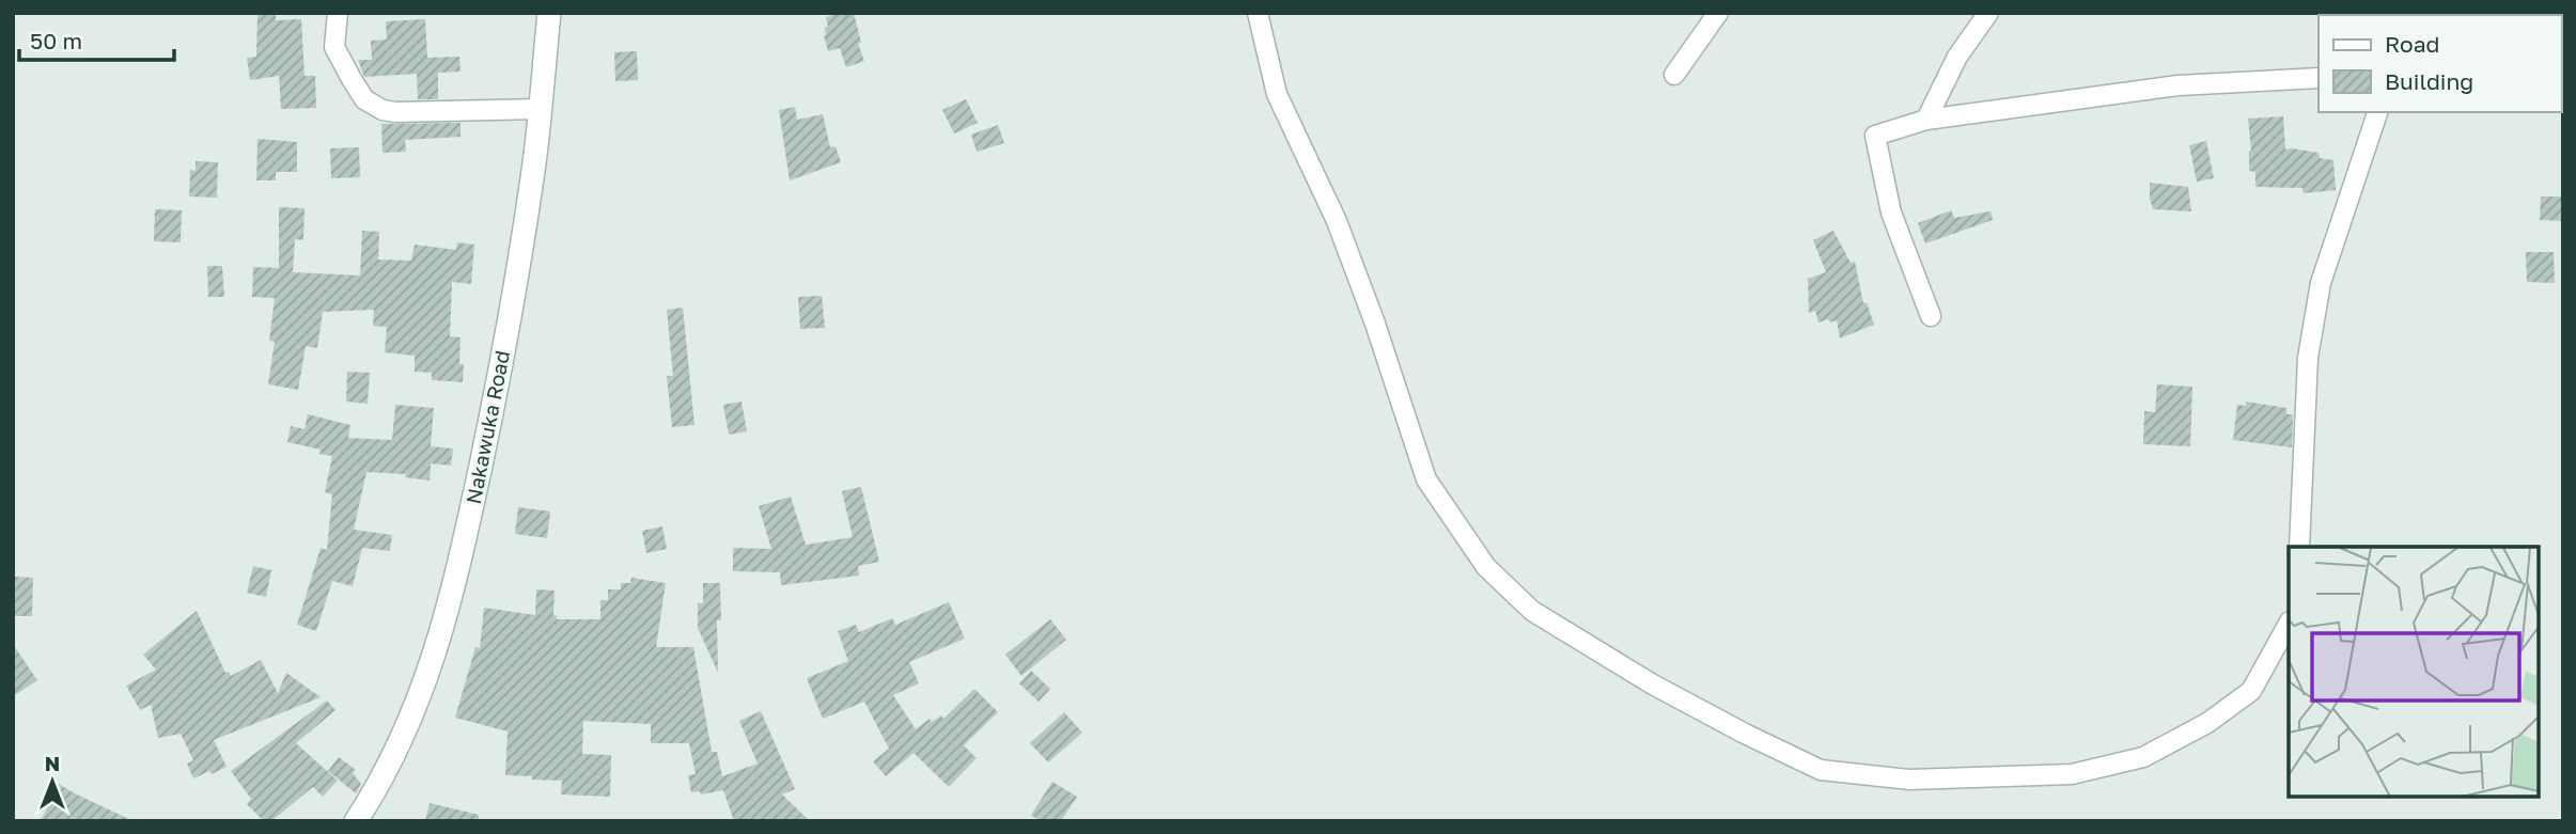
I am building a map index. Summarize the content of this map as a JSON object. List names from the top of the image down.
{
  "streets": {
    "main road": ["Nakawuka Road"]
  },
  "legend": ["Road", "Building"],
  "scale_bar": "50 m",
  "north": "top"
}
